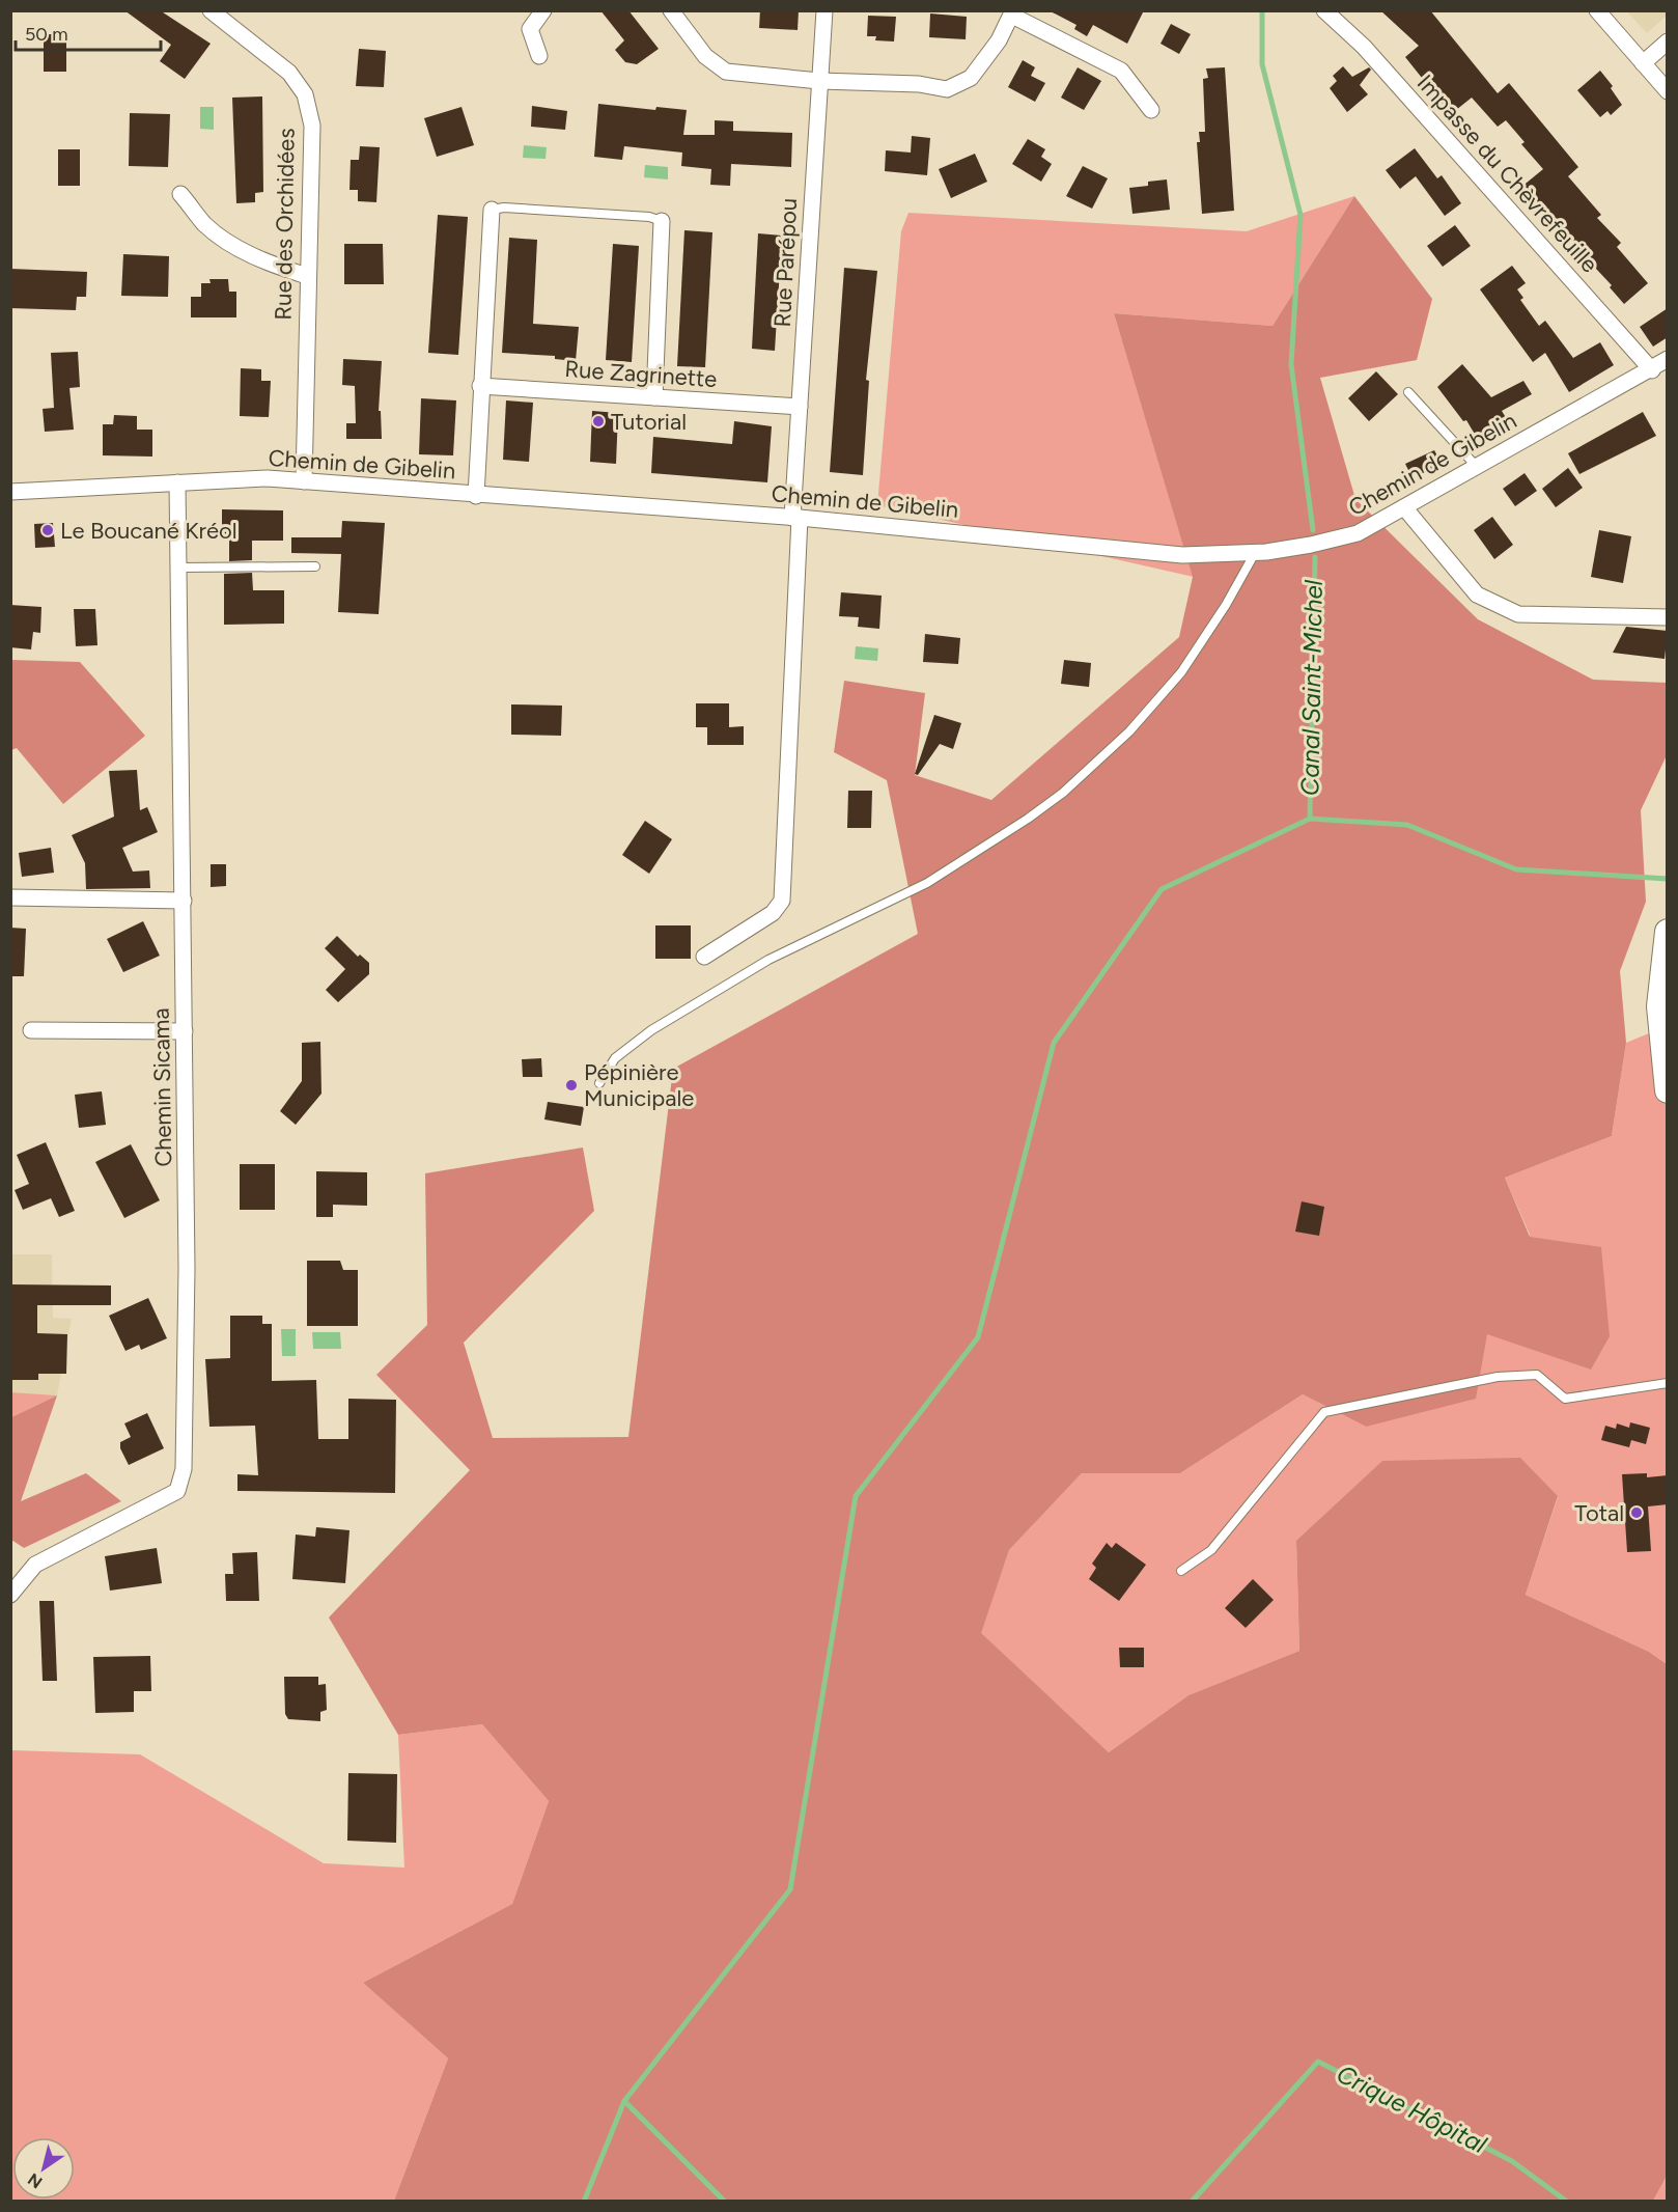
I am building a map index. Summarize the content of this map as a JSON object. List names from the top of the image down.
{
  "streets": {
    "street": [
      "Impasse du Chèvrefeuille",
      "Rue des Orchidées",
      "Rue Parépou",
      "Rue Zagrinette",
      "Chemin de Gibelin",
      "Chemin Sicama"
    ]
  },
  "crossings": [
    ["Impasse du Chèvrefeuille", "Chemin de Gibelin"],
    ["Rue des Orchidées", "Chemin de Gibelin"],
    ["Rue Parépou", "Rue Zagrinette"],
    ["Rue Parépou", "Chemin de Gibelin"],
    ["Chemin de Gibelin", "Chemin Sicama"]
  ],
  "water": ["Canal Saint-Michel", "Crique Hôpital"],
  "places": [
    "Tutorial",
    "Le Boucané Kréol",
    "Pépinière Municipale",
    "Total"
  ],
  "scale_bar": "50 m",
  "north": "bottom left"
}
